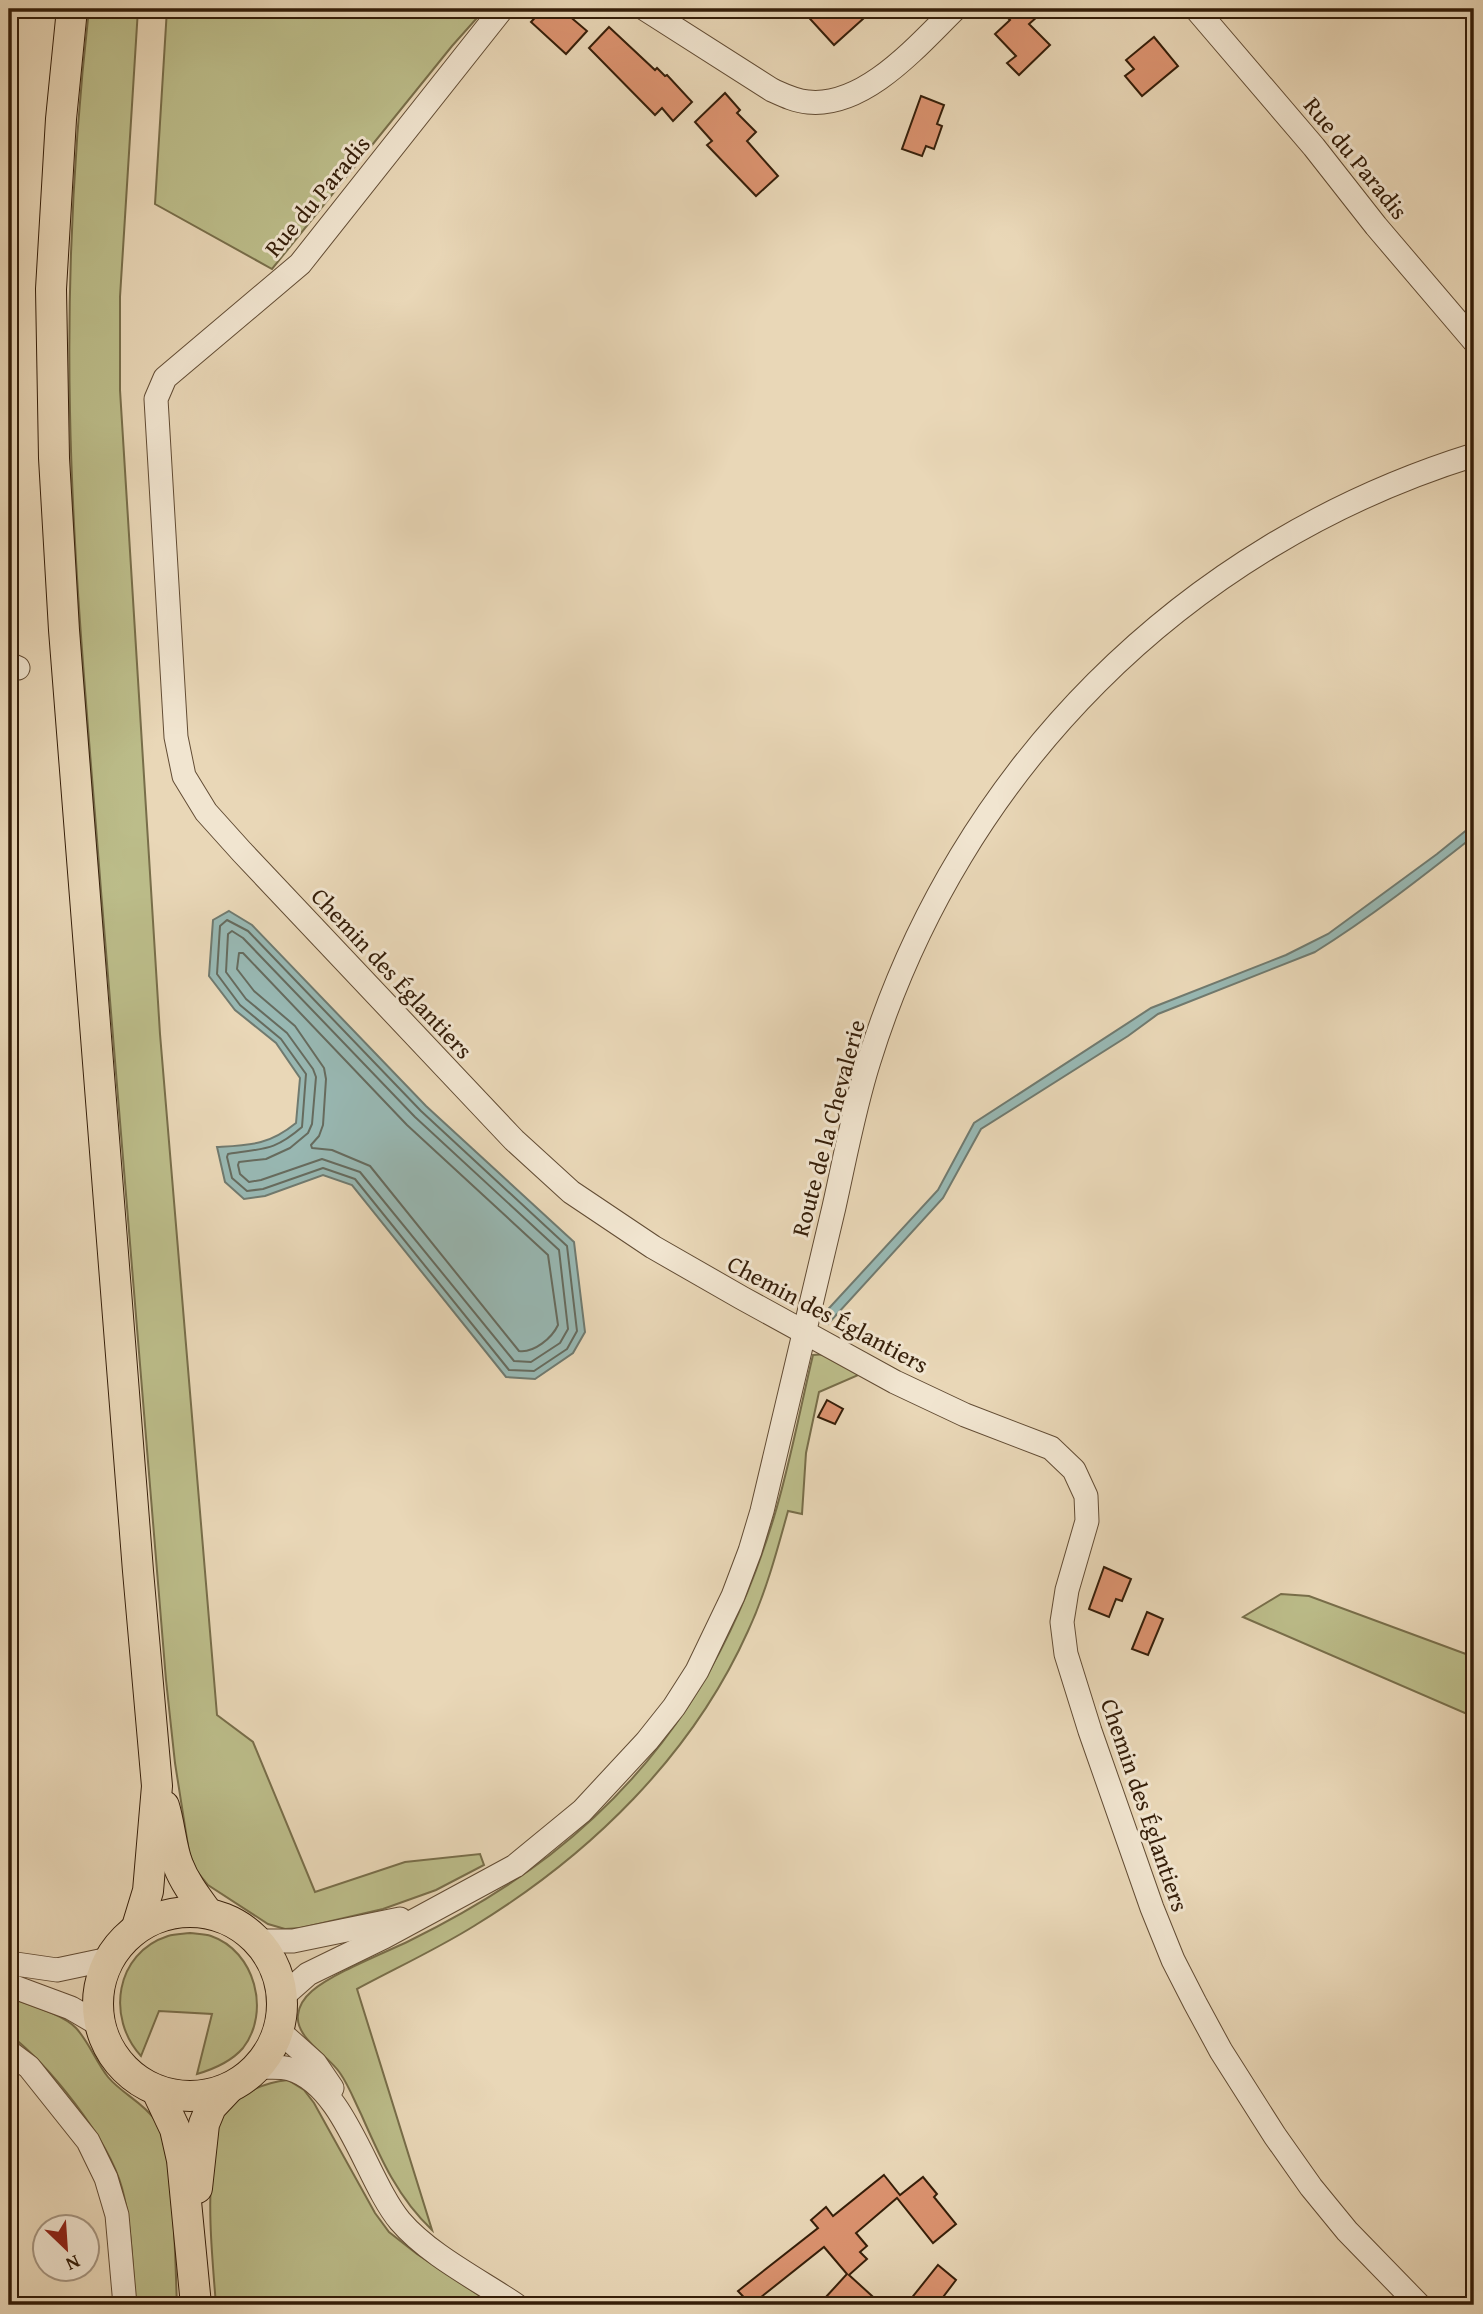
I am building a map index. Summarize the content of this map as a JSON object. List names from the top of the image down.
{
  "streets": {
    "street": ["Rue du Paradis", "Chemin des Églantiers", "Route de la Chevalerie"]
  },
  "crossings": [
    ["Rue du Paradis", "Chemin des Églantiers"],
    ["Chemin des Églantiers", "Route de la Chevalerie"]
  ],
  "north": "bottom right"
}
